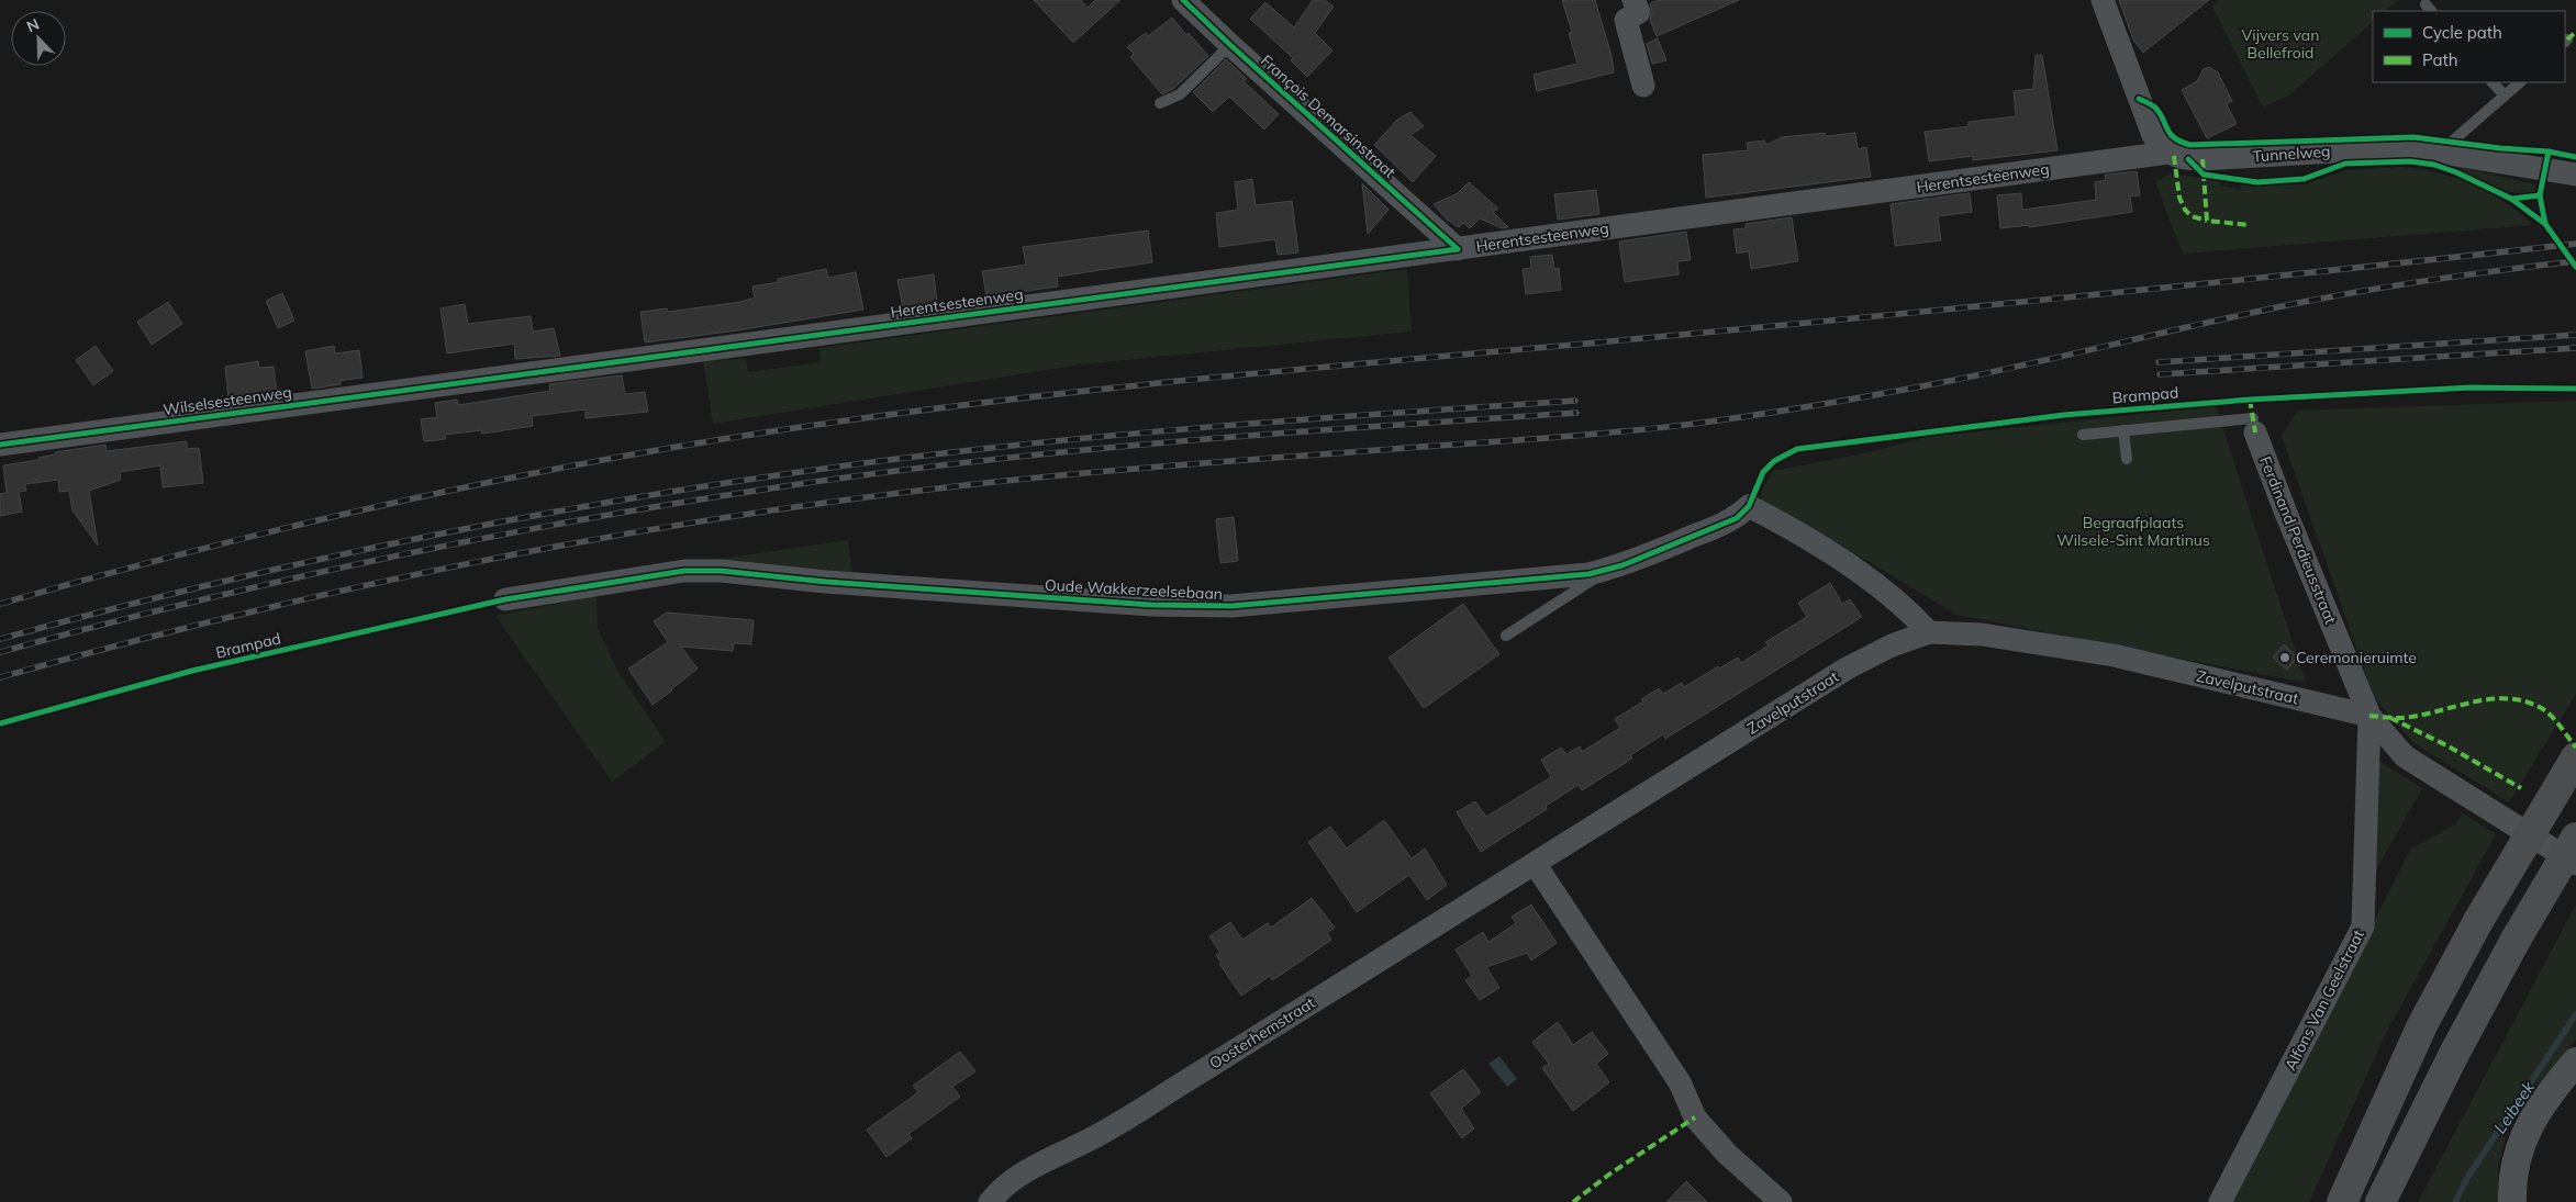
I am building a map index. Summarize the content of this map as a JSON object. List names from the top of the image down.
{
  "streets": {
    "street": [
      "François Demarsinstraat",
      "Tunnelweg",
      "Herentsesteenweg",
      "Wilselsesteenweg",
      "Ferdinand Perdieusstraat",
      "Oude Wakkerzeelsebaan",
      "Zavelputstraat",
      "Alfons Van Geelstraat",
      "Oosterhemstraat"
    ],
    "cycle path": ["Brampad"]
  },
  "crossings": [
    ["François Demarsinstraat", "Herentsesteenweg"],
    ["Tunnelweg", "Herentsesteenweg"],
    ["Herentsesteenweg", "Wilselsesteenweg"],
    ["Ferdinand Perdieusstraat", "Zavelputstraat"],
    ["Ferdinand Perdieusstraat", "Alfons Van Geelstraat"],
    ["Oude Wakkerzeelsebaan", "Zavelputstraat"],
    ["Zavelputstraat", "Alfons Van Geelstraat"],
    ["Zavelputstraat", "Oosterhemstraat"]
  ],
  "water": ["Leibeek"],
  "parks": ["Vijvers van Bellefroid", "Begraafplaats Wilsele-Sint Martinus"],
  "places": ["Ceremonieruimte"],
  "legend": ["Cycle path", "Path"],
  "north": "top left"
}
